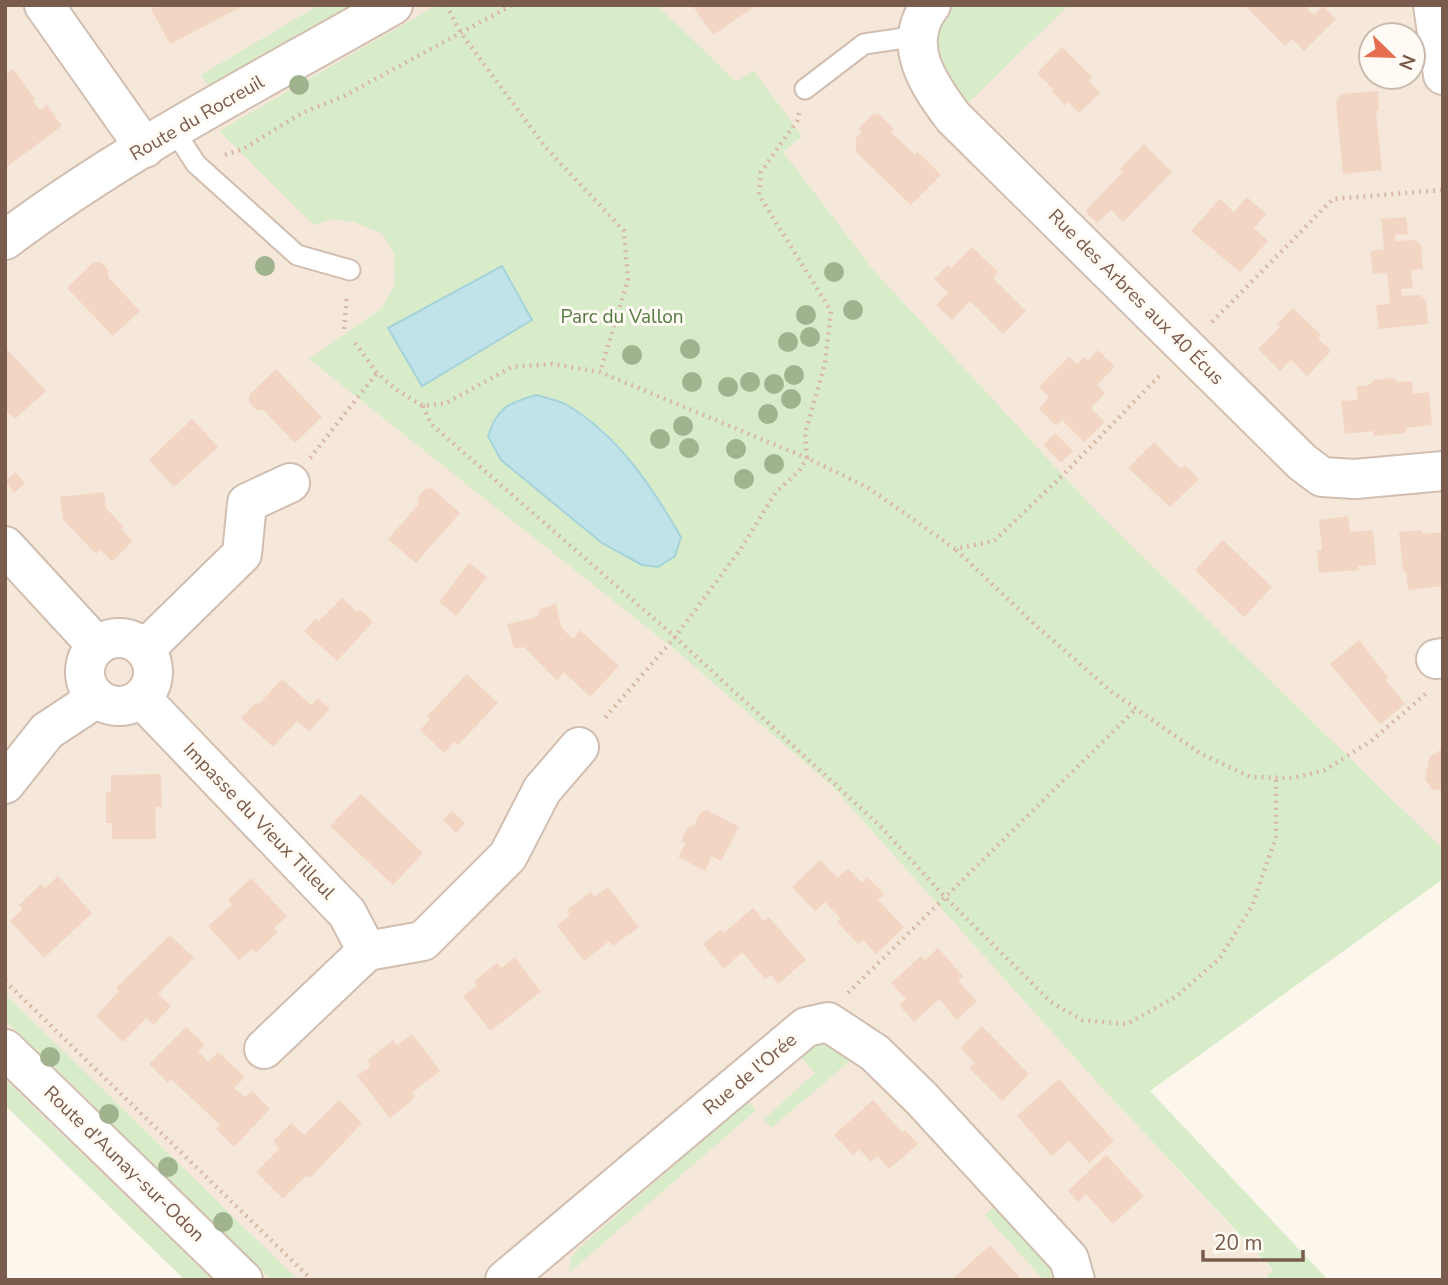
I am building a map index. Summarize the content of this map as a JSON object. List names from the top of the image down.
{
  "streets": {
    "street": [
      "Route du Rocreuil",
      "Rue des Arbres aux 40 Écus",
      "Impasse du Vieux Tilleul",
      "Rue de l'Orée",
      "Route d'Aunay-sur-Odon"
    ]
  },
  "parks": ["Parc du Vallon"],
  "scale_bar": "20 m",
  "north": "bottom right"
}
